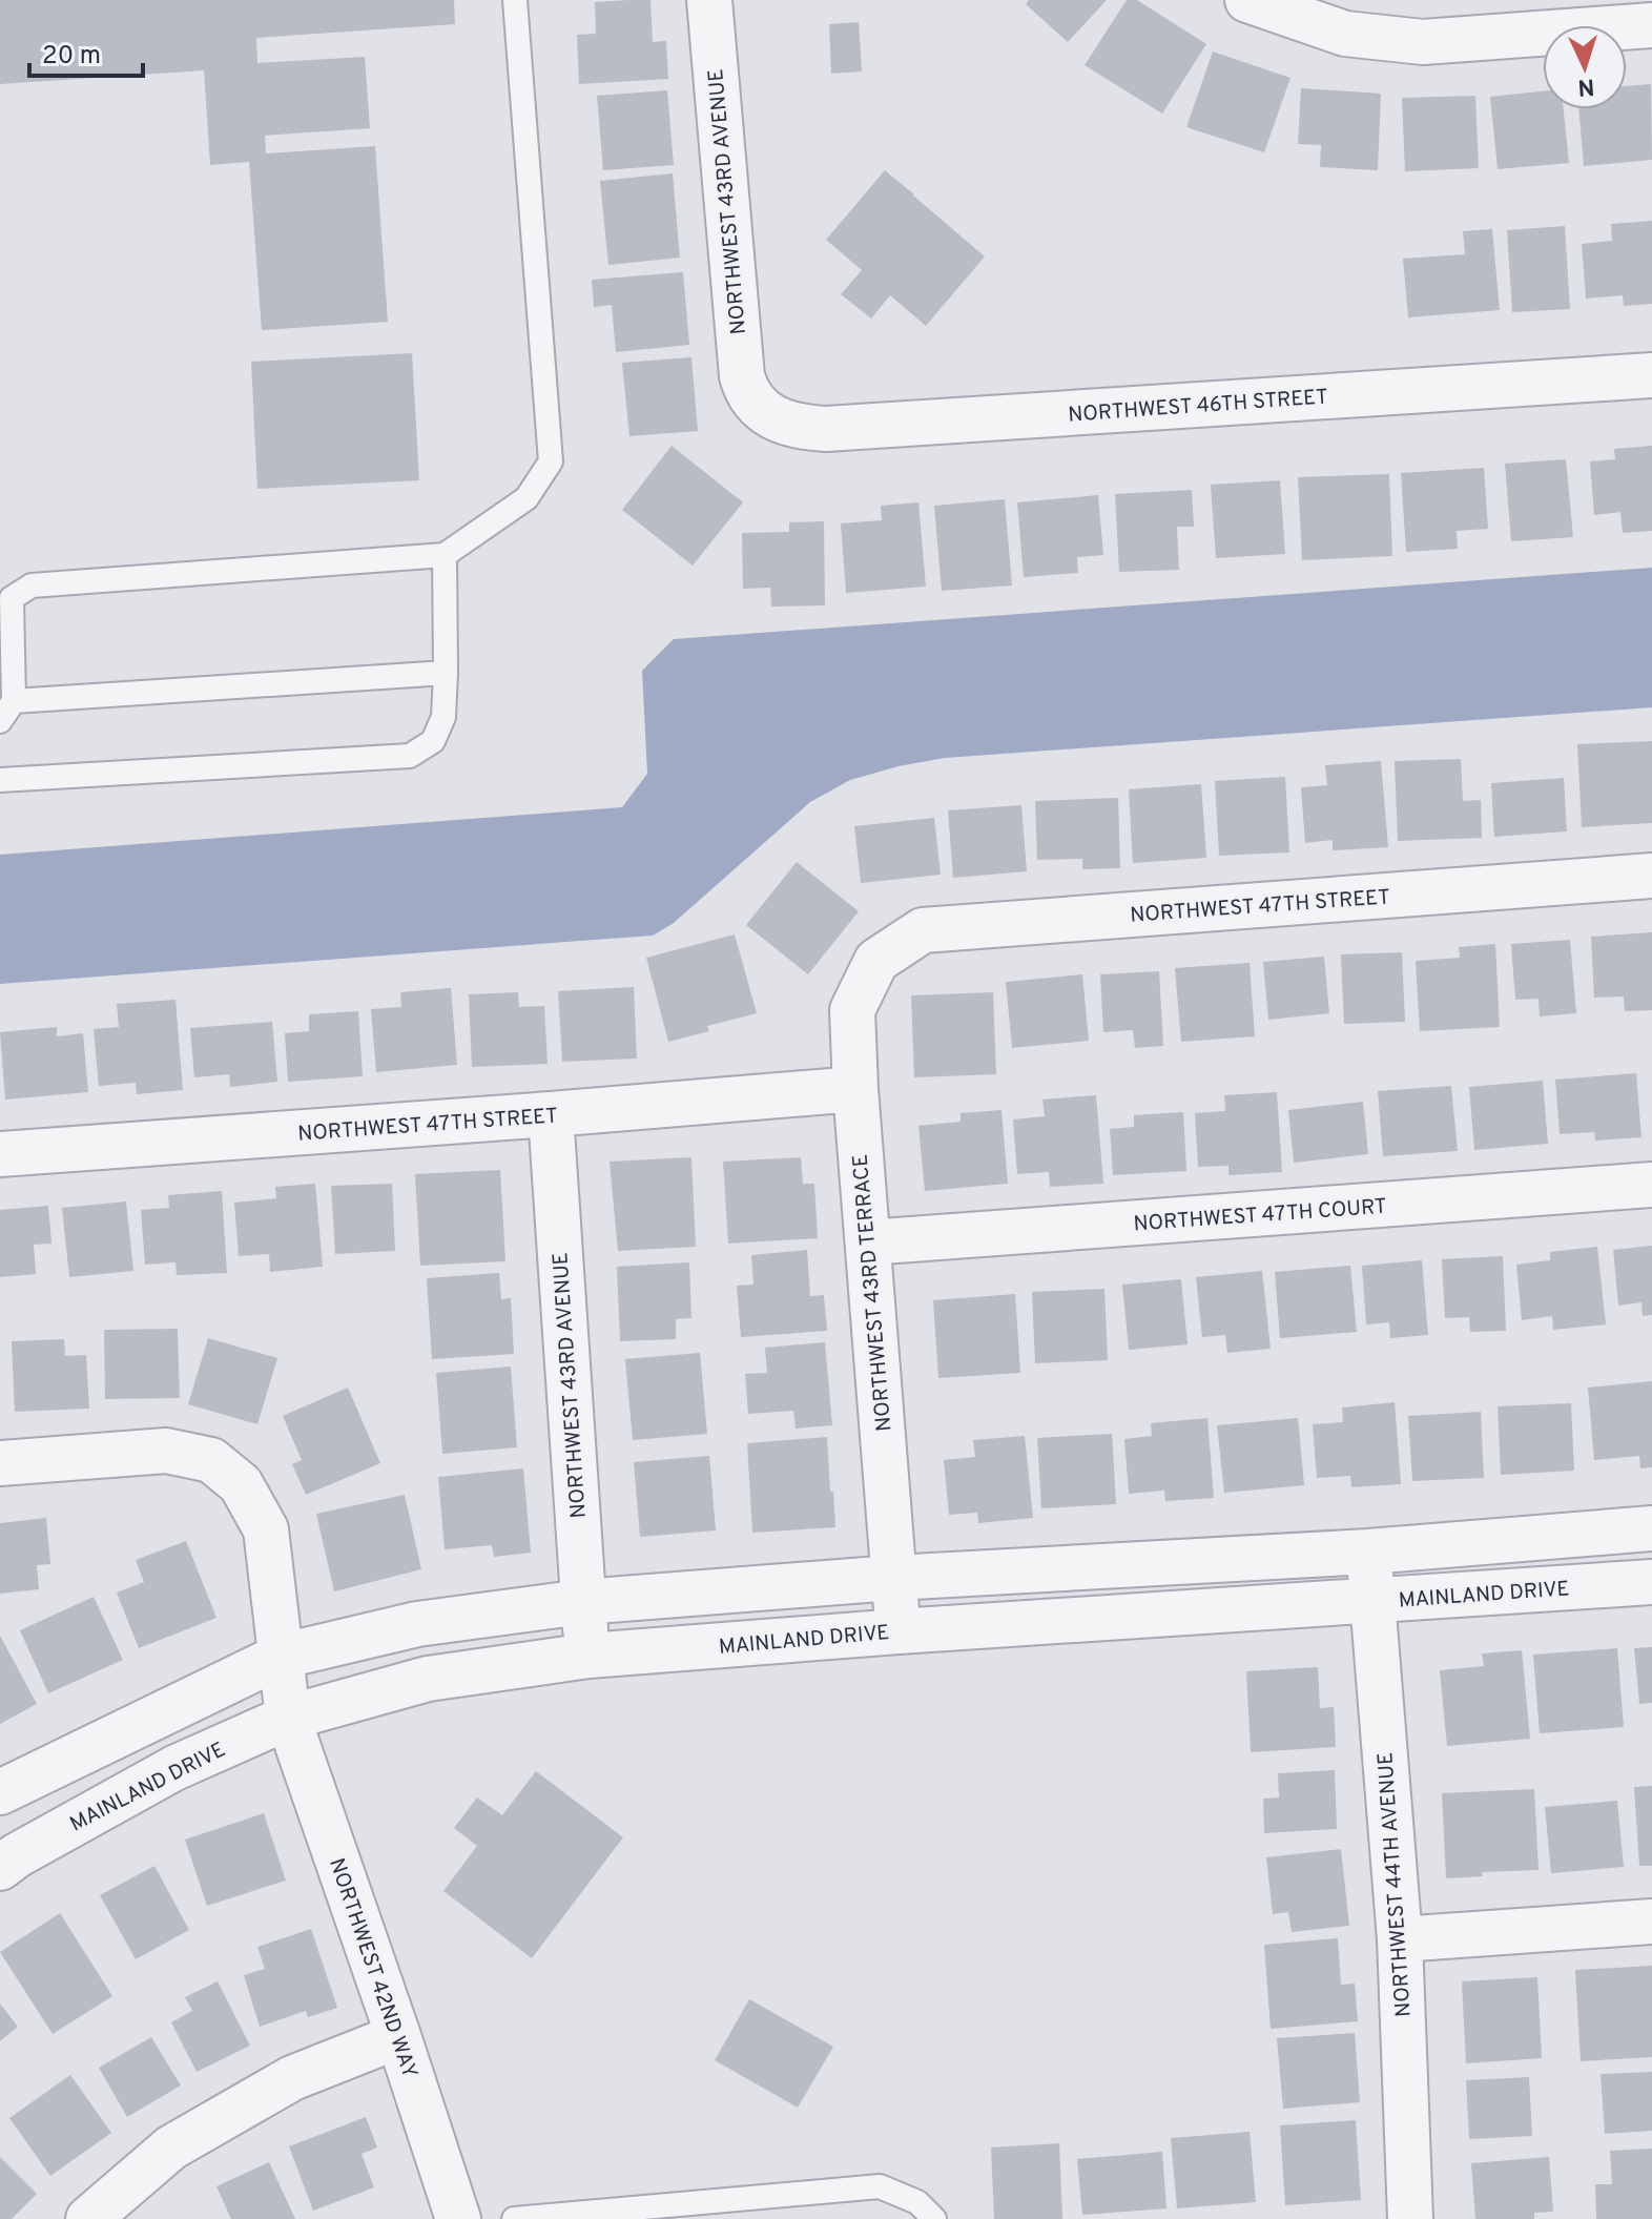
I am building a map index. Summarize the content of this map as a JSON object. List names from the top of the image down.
{
  "streets": {
    "street": [
      "NORTHWEST 43RD AVENUE",
      "NORTHWEST 46TH STREET",
      "NORTHWEST 47TH STREET",
      "NORTHWEST 47TH COURT",
      "NORTHWEST 43RD TERRACE",
      "MAINLAND DRIVE",
      "NORTHWEST 44TH AVENUE",
      "NORTHWEST 42ND WAY"
    ]
  },
  "crossings": [
    ["NORTHWEST 43RD AVENUE", "NORTHWEST 46TH STREET"],
    ["NORTHWEST 43RD AVENUE", "NORTHWEST 47TH STREET"],
    ["NORTHWEST 43RD AVENUE", "MAINLAND DRIVE"],
    ["NORTHWEST 47TH STREET", "NORTHWEST 43RD TERRACE"],
    ["NORTHWEST 47TH COURT", "NORTHWEST 43RD TERRACE"],
    ["NORTHWEST 43RD TERRACE", "MAINLAND DRIVE"],
    ["MAINLAND DRIVE", "NORTHWEST 44TH AVENUE"],
    ["MAINLAND DRIVE", "NORTHWEST 42ND WAY"]
  ],
  "scale_bar": "20 m",
  "north": "bottom"
}
